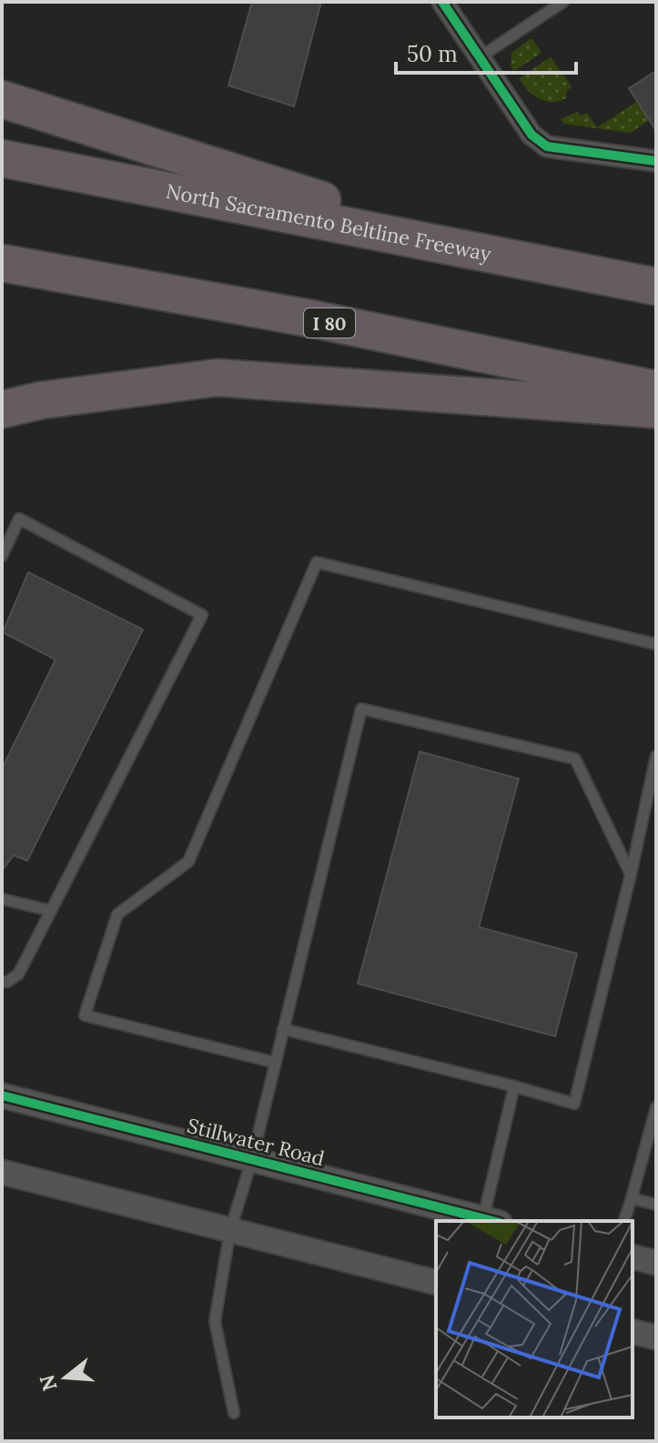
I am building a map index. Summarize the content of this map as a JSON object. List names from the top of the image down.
{
  "streets": {
    "highway": ["North Sacramento Beltline Freeway", "I 80"],
    "street": ["Stillwater Road"]
  },
  "scale_bar": "50 m",
  "north": "left"
}
